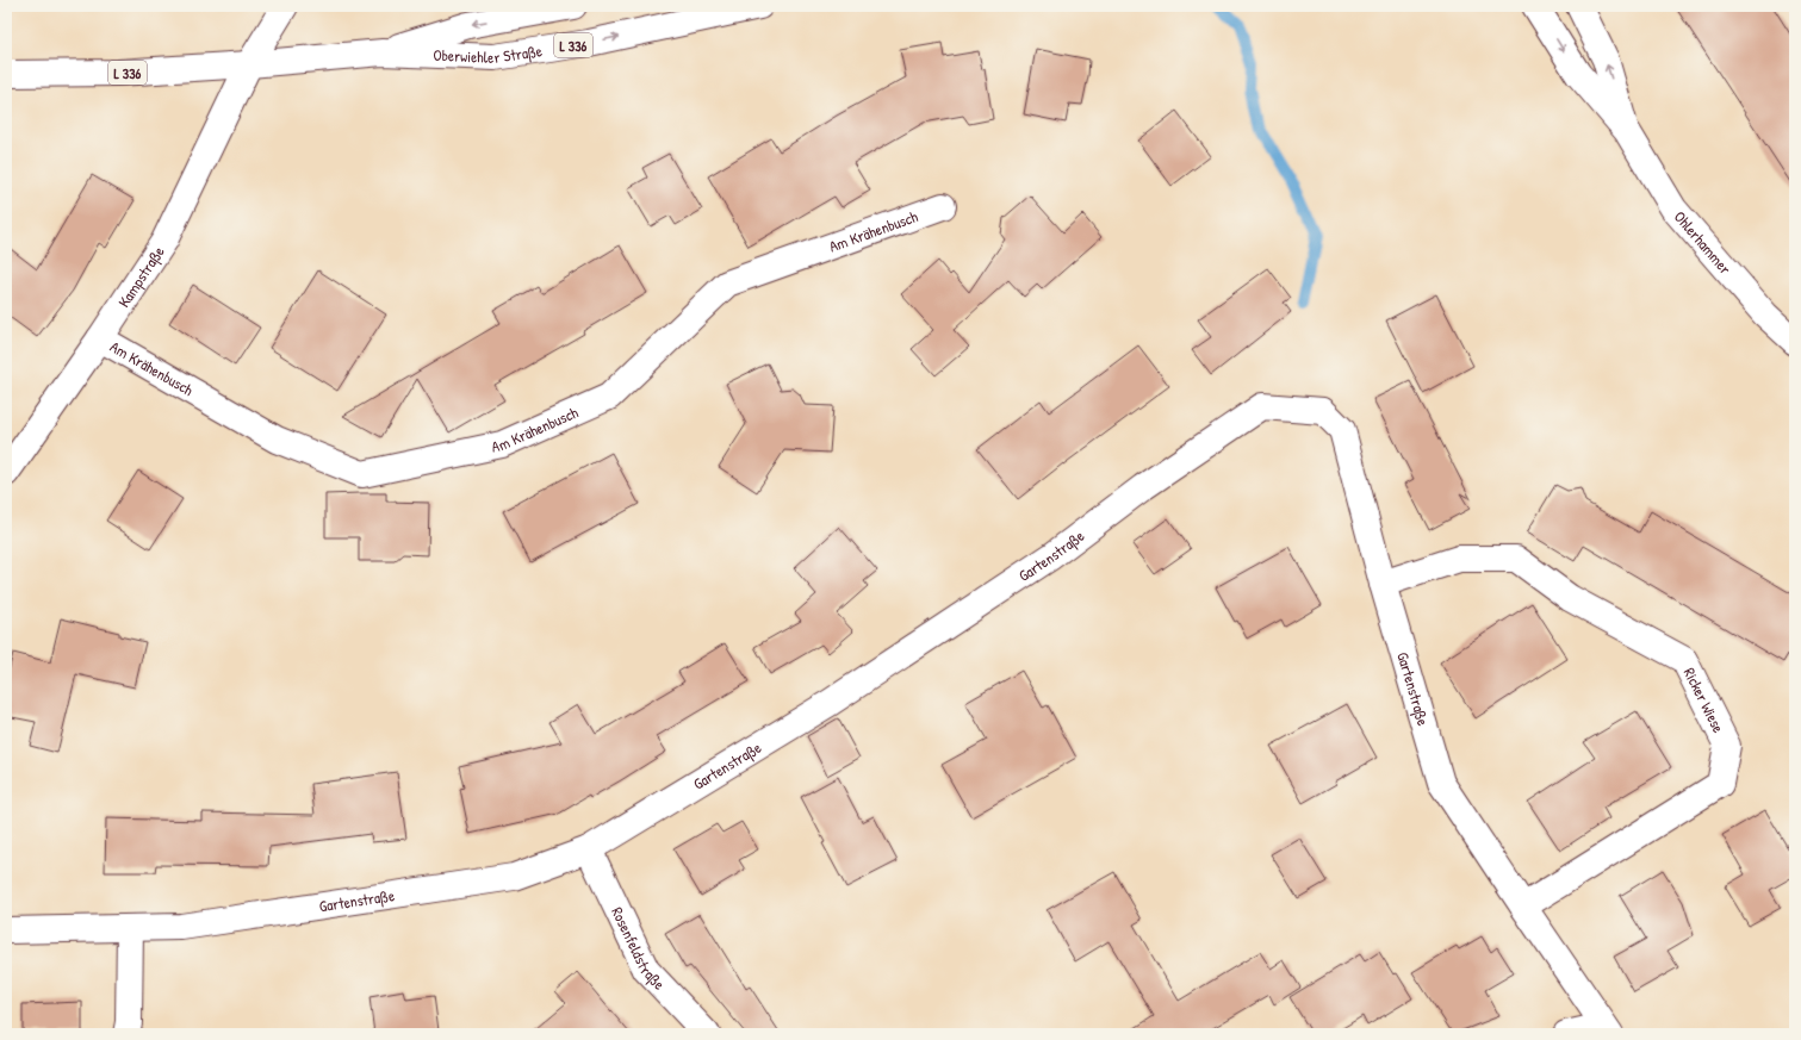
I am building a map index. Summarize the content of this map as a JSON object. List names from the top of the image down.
{
  "streets": {
    "street": [
      "L 336",
      "Oberwiehler Straße",
      "Am Krähenbusch",
      "Ohlerhammer",
      "Kampstraße",
      "Gartenstraße",
      "Ricker Wiese",
      "Rosenfeldstraße"
    ]
  },
  "crossings": [
    ["Oberwiehler Straße", "Kampstraße"],
    ["Am Krähenbusch", "Kampstraße"],
    ["Gartenstraße", "Ricker Wiese"],
    ["Gartenstraße", "Rosenfeldstraße"]
  ]
}
